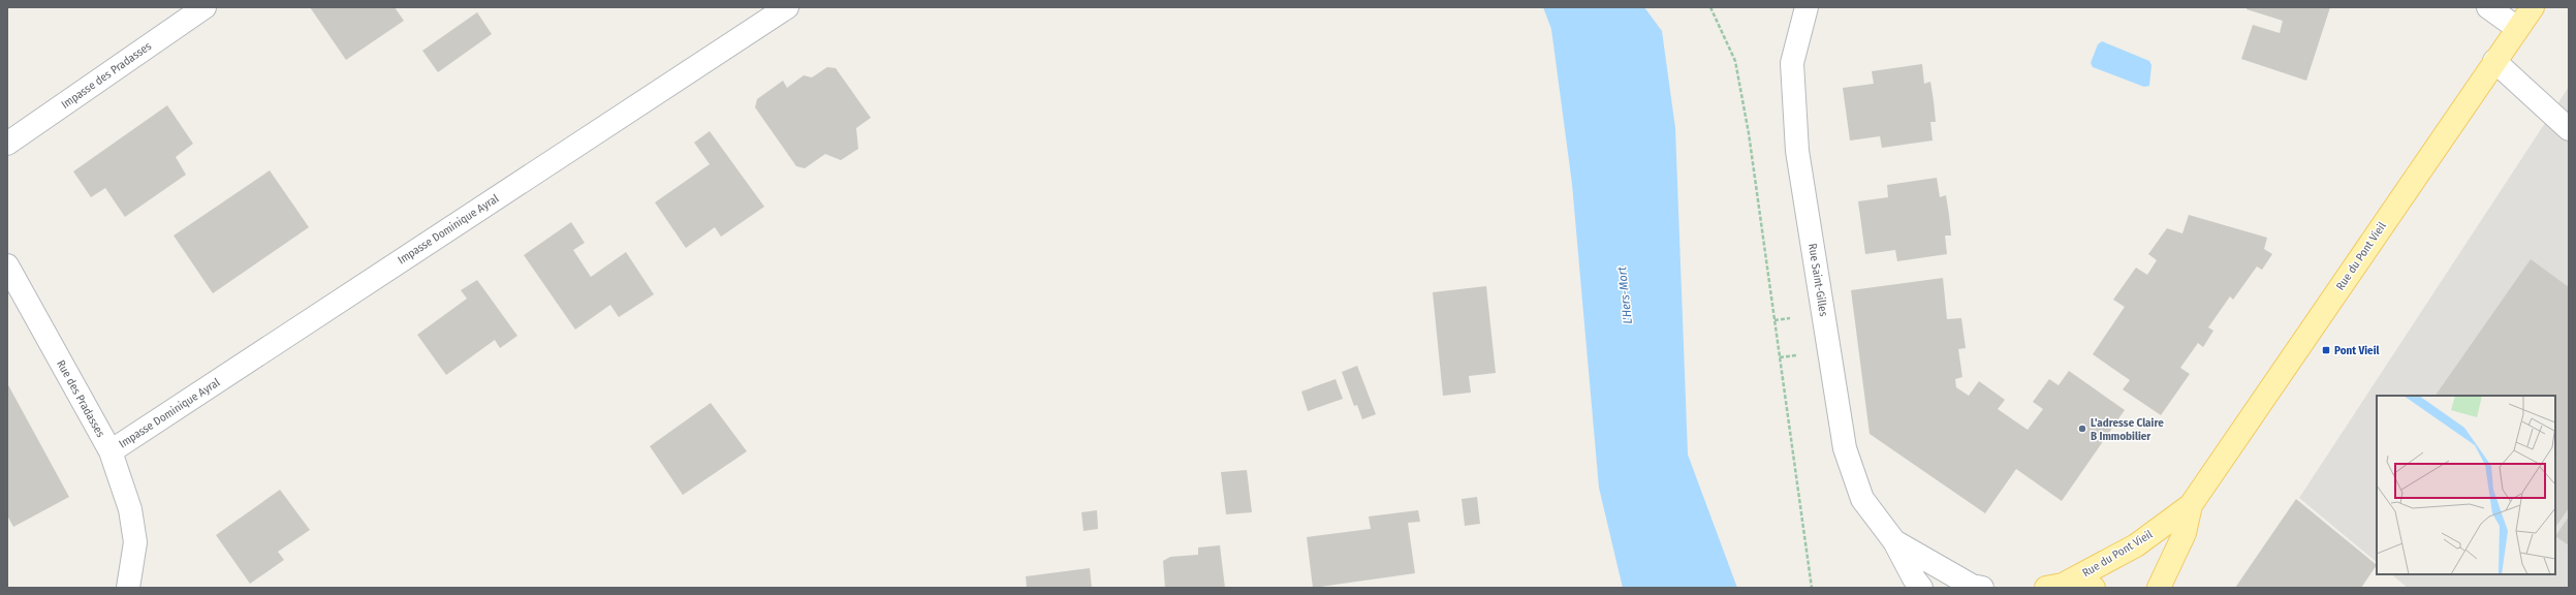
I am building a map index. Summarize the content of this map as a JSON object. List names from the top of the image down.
{
  "streets": {
    "main road": ["Rue du Pont Vieil"],
    "street": [
      "Impasse des Pradasses",
      "Impasse Dominique Ayral",
      "Rue Saint-Gilles",
      "Rue des Pradasses"
    ]
  },
  "crossings": [
    ["Impasse Dominique Ayral", "Rue des Pradasses"]
  ],
  "water": ["L'Hers-Mort"],
  "places": {
    "transit": ["Pont Vieil"],
    "other": ["L'adresse Claire B Immobilier"]
  }
}
